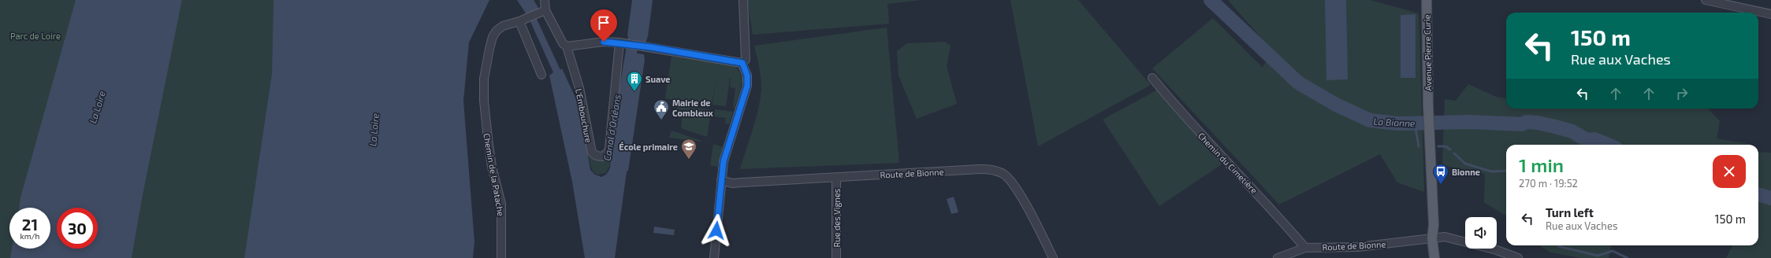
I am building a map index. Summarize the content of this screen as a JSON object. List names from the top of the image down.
{
  "streets": {
    "main road": ["Avenue Pierre Curie"],
    "street": [
      "L'Embouchure",
      "Chemin du Cimetière",
      "Route de Bionne",
      "Chemin de la Patache",
      "Rue des Vignes"
    ]
  },
  "crossings": [
    ["Avenue Pierre Curie", "Route de Bionne"],
    ["Chemin du Cimetière", "Route de Bionne"],
    ["Route de Bionne", "Rue des Vignes"]
  ],
  "water": ["La Loire", "La Bionne", "Canal d'Orléans"],
  "parks": ["Parc de Loire"],
  "places": {
    "building": ["Suave"],
    "public building": ["Mairie de Combleux"],
    "school or university": ["École primaire"],
    "bus stop": ["Bionne"]
  },
  "page": {
    "turn": ["150 m", "Rue aux Vaches"],
    "heading": ["1 min", "270 m · 19:52"],
    "list": [
      {
        "name": "Turn left",
        "note": "Rue aux Vaches",
        "value": "150 m"
      }
    ],
    "speed": "21 km/h",
    "limit": "30"
  }
}
